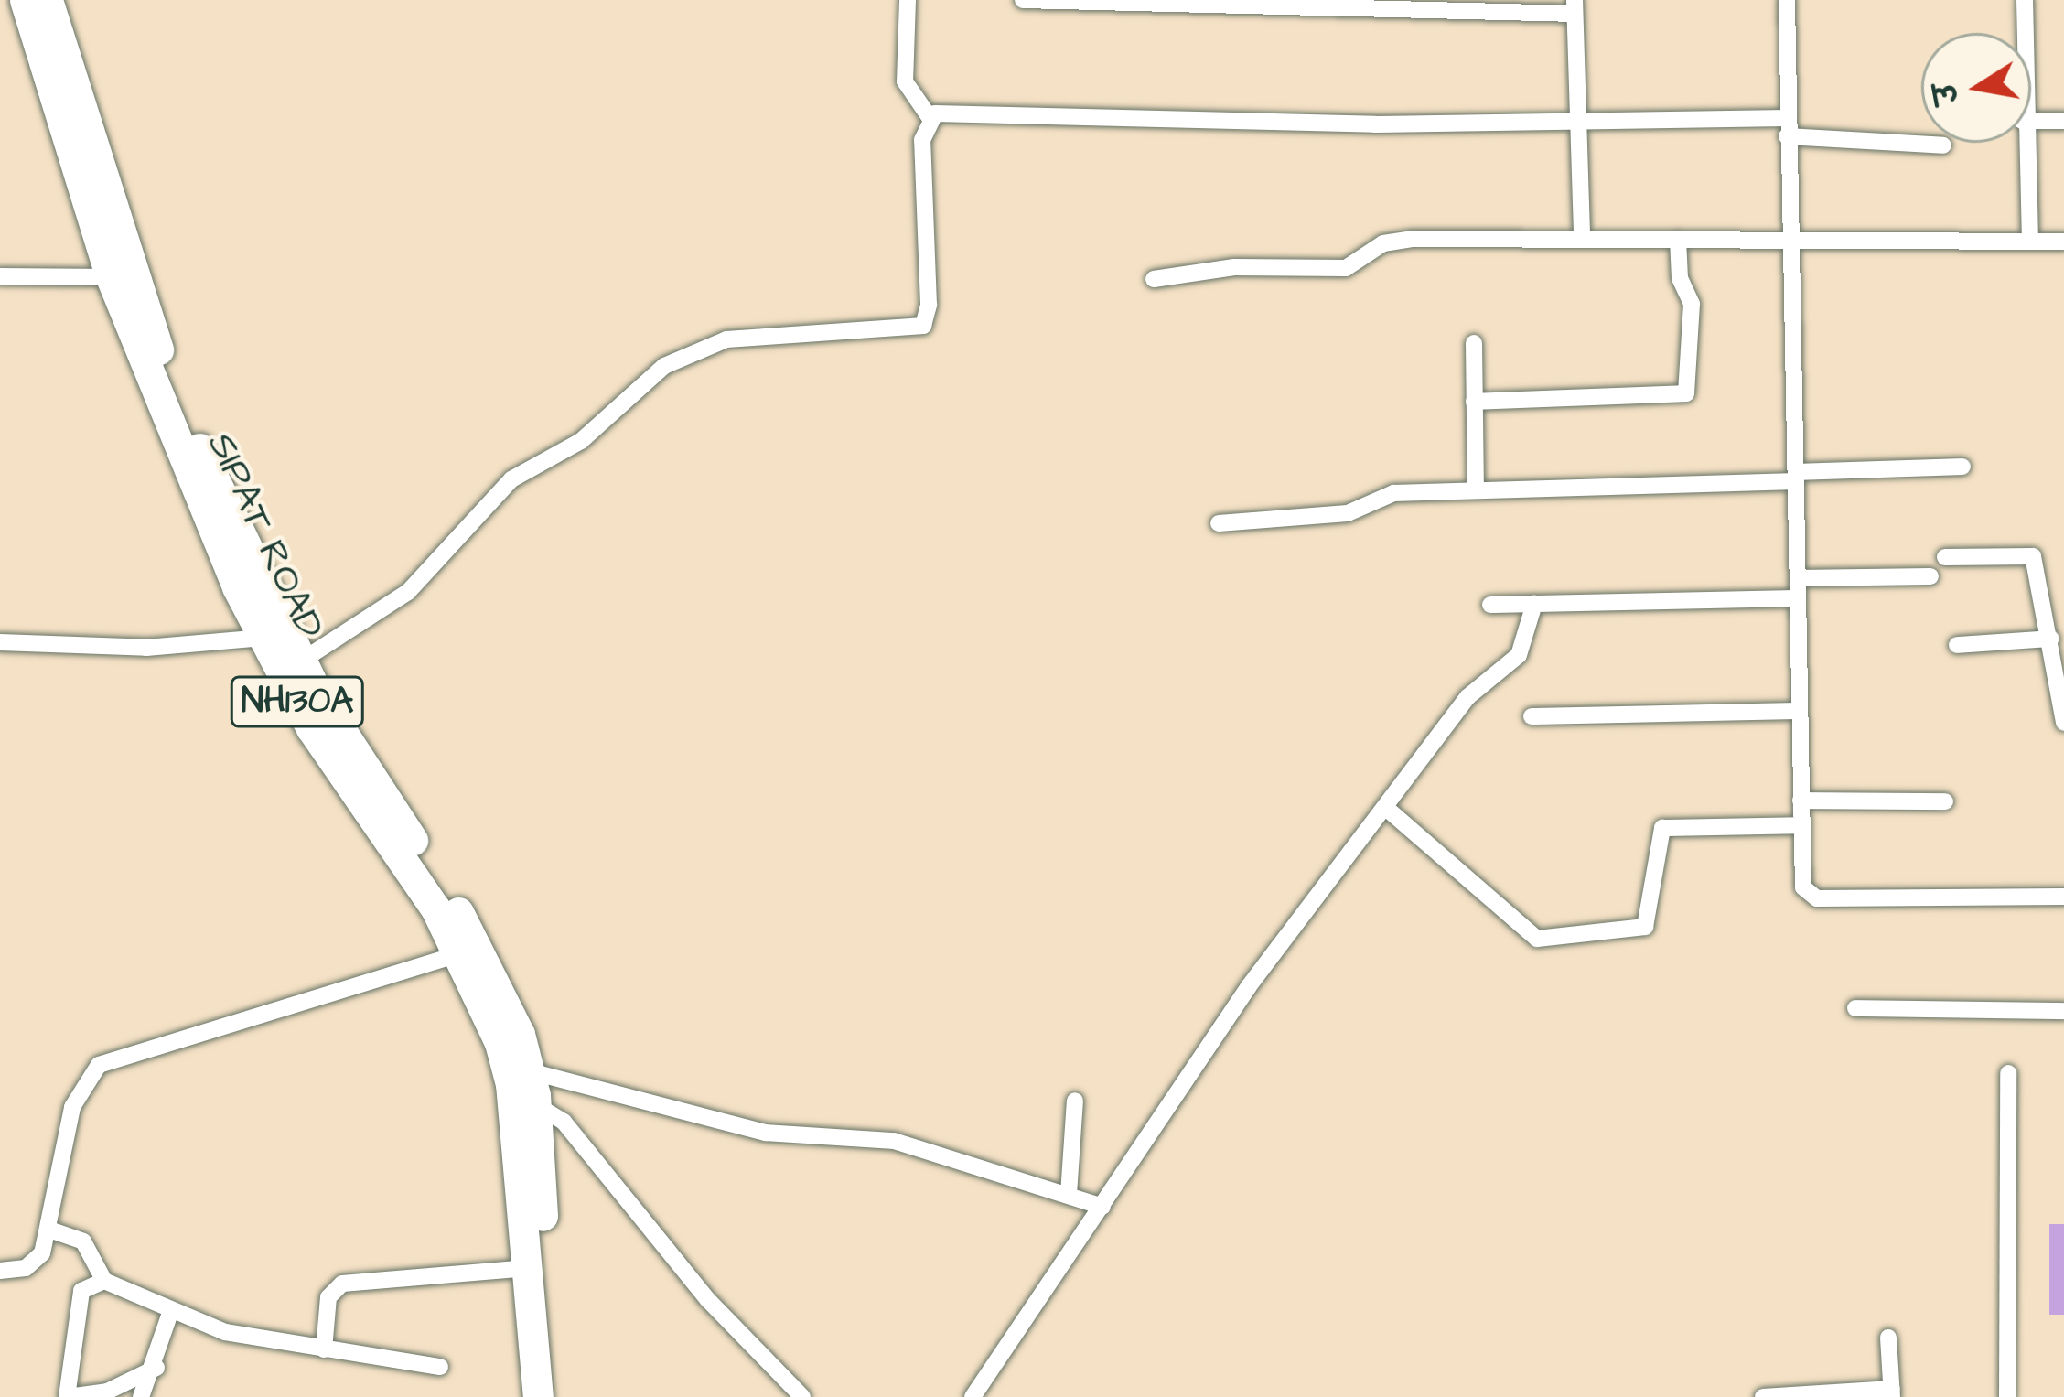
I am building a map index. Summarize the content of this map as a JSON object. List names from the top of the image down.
{
  "streets": {
    "highway": ["SIPAT ROAD", "NH130A"]
  },
  "north": "left"
}
